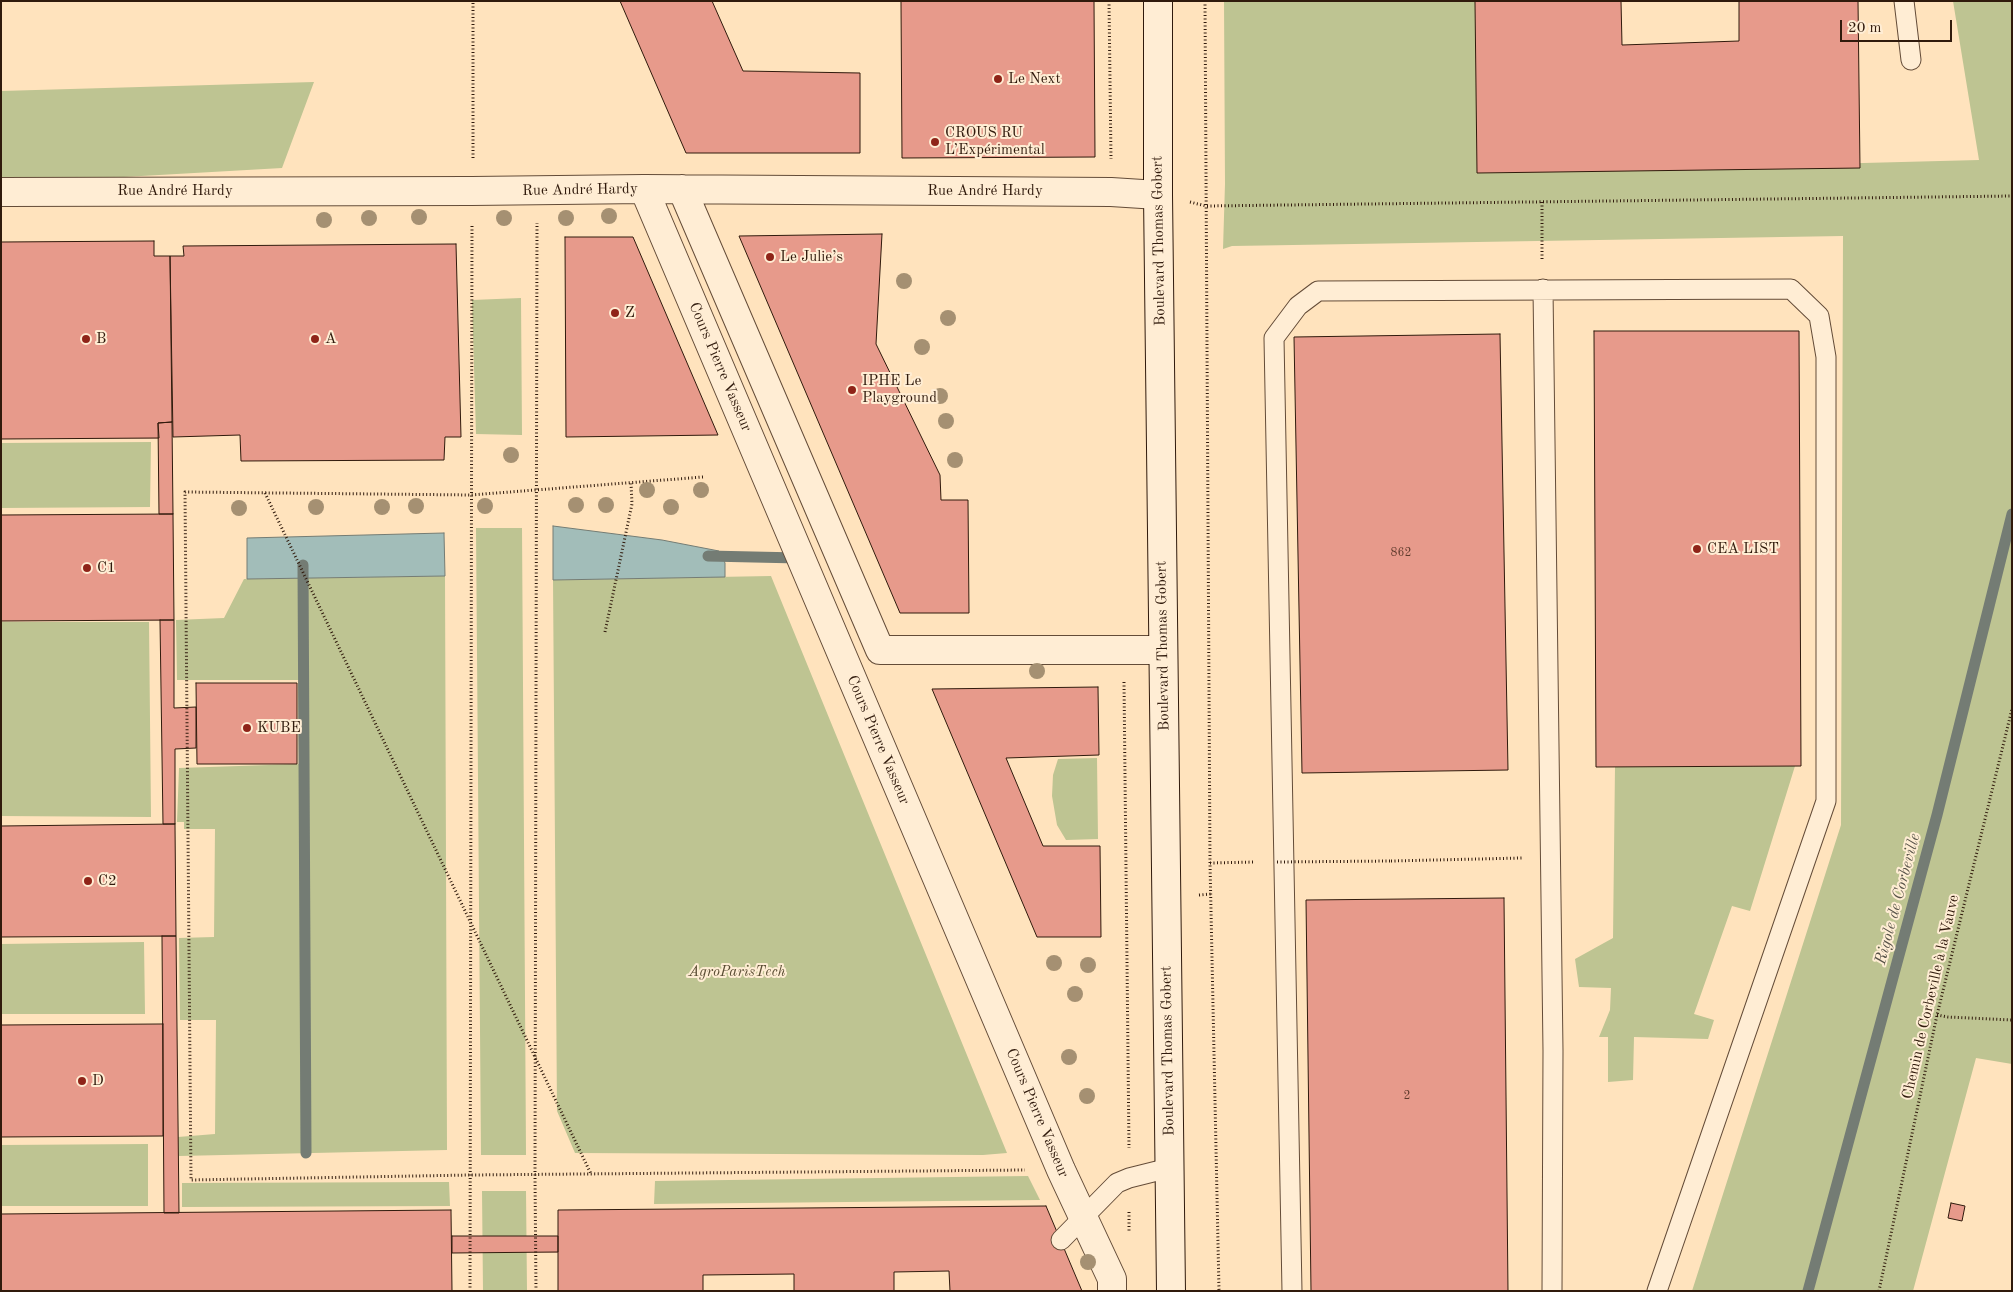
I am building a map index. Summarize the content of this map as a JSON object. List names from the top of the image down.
{
  "streets": {
    "street": ["Rue André Hardy", "Boulevard Thomas Gobert", "Cours Pierre Vasseur"],
    "path": ["Chemin de Corbeville à la Vauve"]
  },
  "crossings": [
    ["Rue André Hardy", "Boulevard Thomas Gobert"],
    ["Rue André Hardy", "Cours Pierre Vasseur"]
  ],
  "water": ["Rigole de Corbeville"],
  "parks": ["AgroParisTech"],
  "places": [
    "Le Next",
    "CROUS RU L’Expérimental",
    "Le Julie’s",
    "Z",
    "B",
    "A",
    "IPHE Le Playground",
    "CEA LIST",
    "C1",
    "KUBE",
    "C2",
    "D"
  ],
  "house_numbers": ["862", "2"],
  "scale_bar": "20 m"
}
